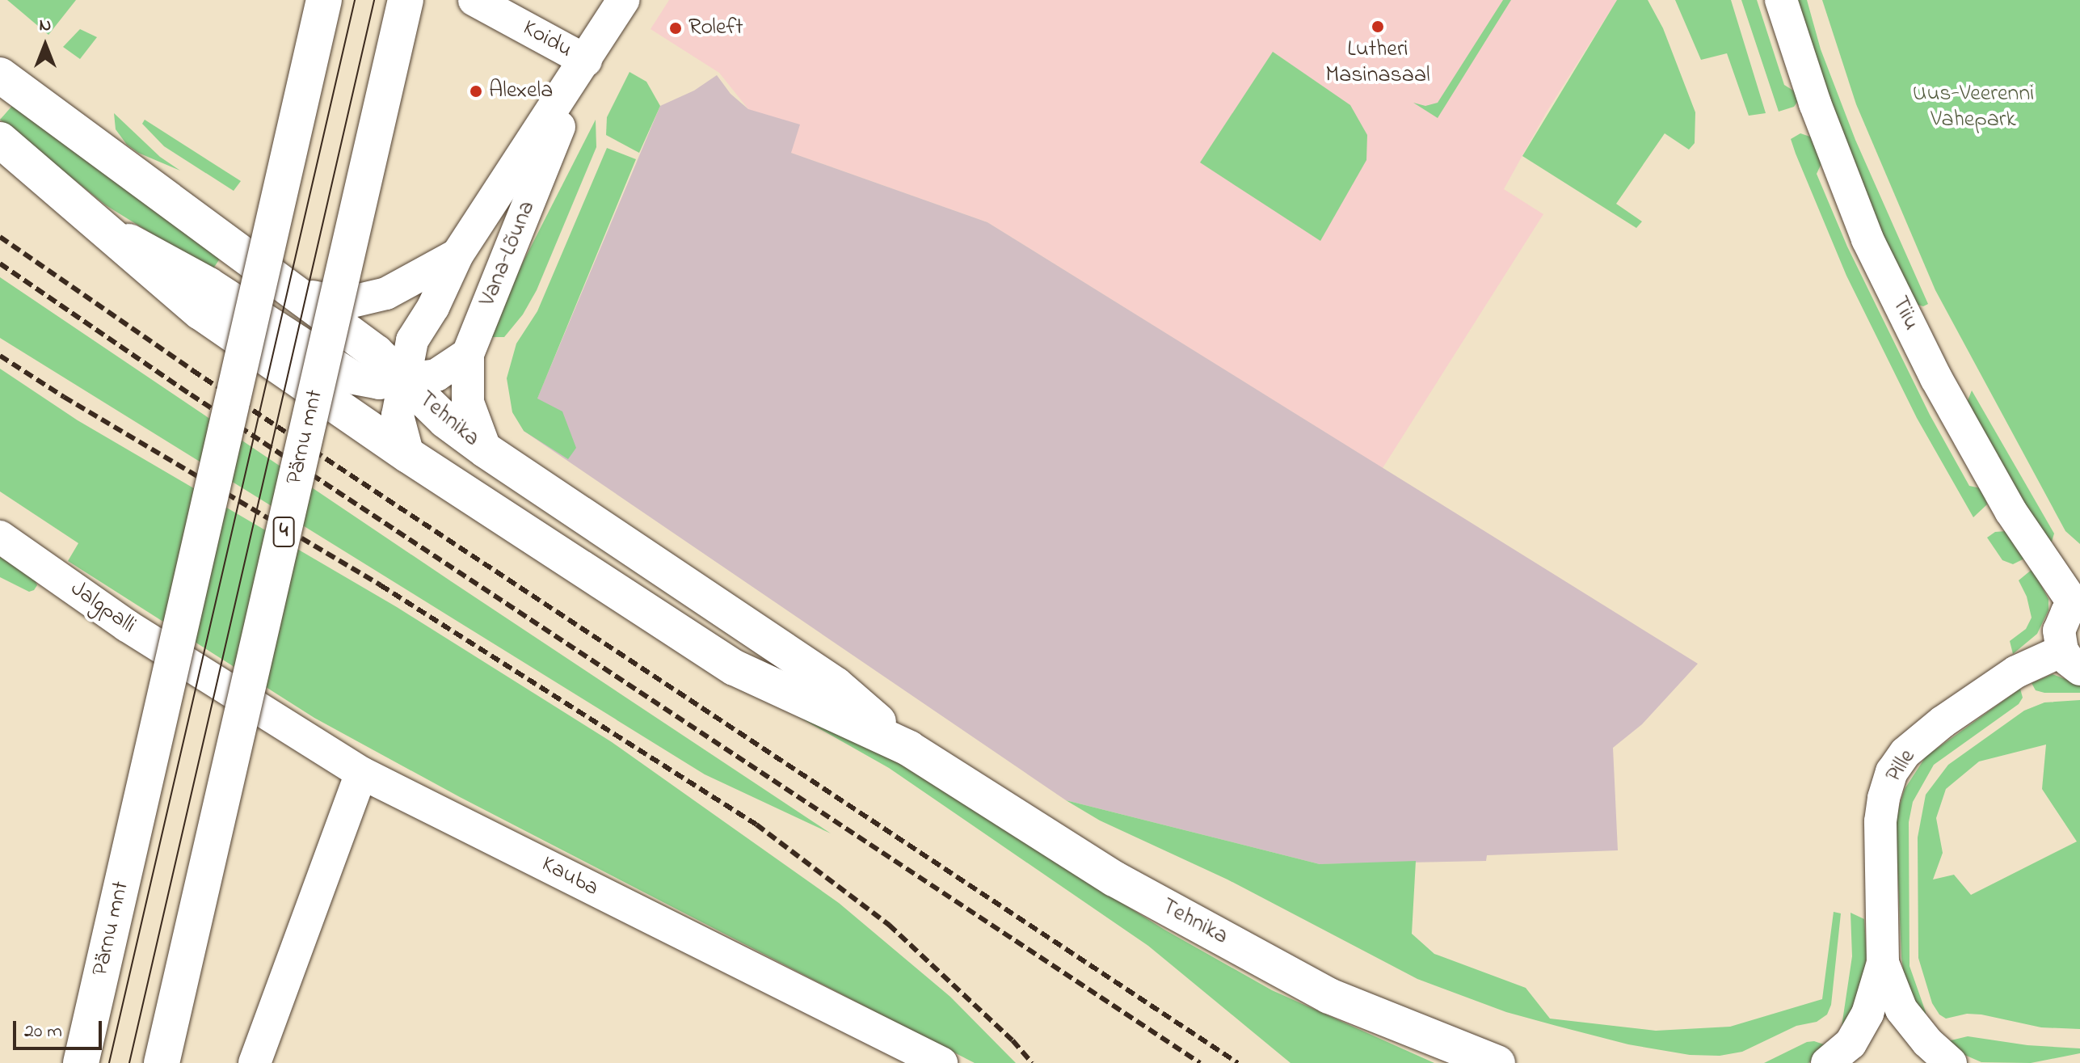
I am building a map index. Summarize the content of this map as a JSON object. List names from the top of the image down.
{
  "streets": {
    "main road": ["Tehnika", "Pärnu mnt", "4"],
    "street": [
      "Koidu",
      "Vana-Lõuna",
      "Tiiu",
      "Jalgpalli",
      "Pille",
      "Kauba"
    ]
  },
  "crossings": [
    ["Koidu", "Vana-Lõuna"],
    ["Vana-Lõuna", "Tehnika"],
    ["Jalgpalli", "Kauba"]
  ],
  "parks": ["Uus-Veerenni Vahepark"],
  "places": ["Lutheri Masinasaal", "Roleft", "Alexela"],
  "scale_bar": "20 m",
  "north": "top"
}
